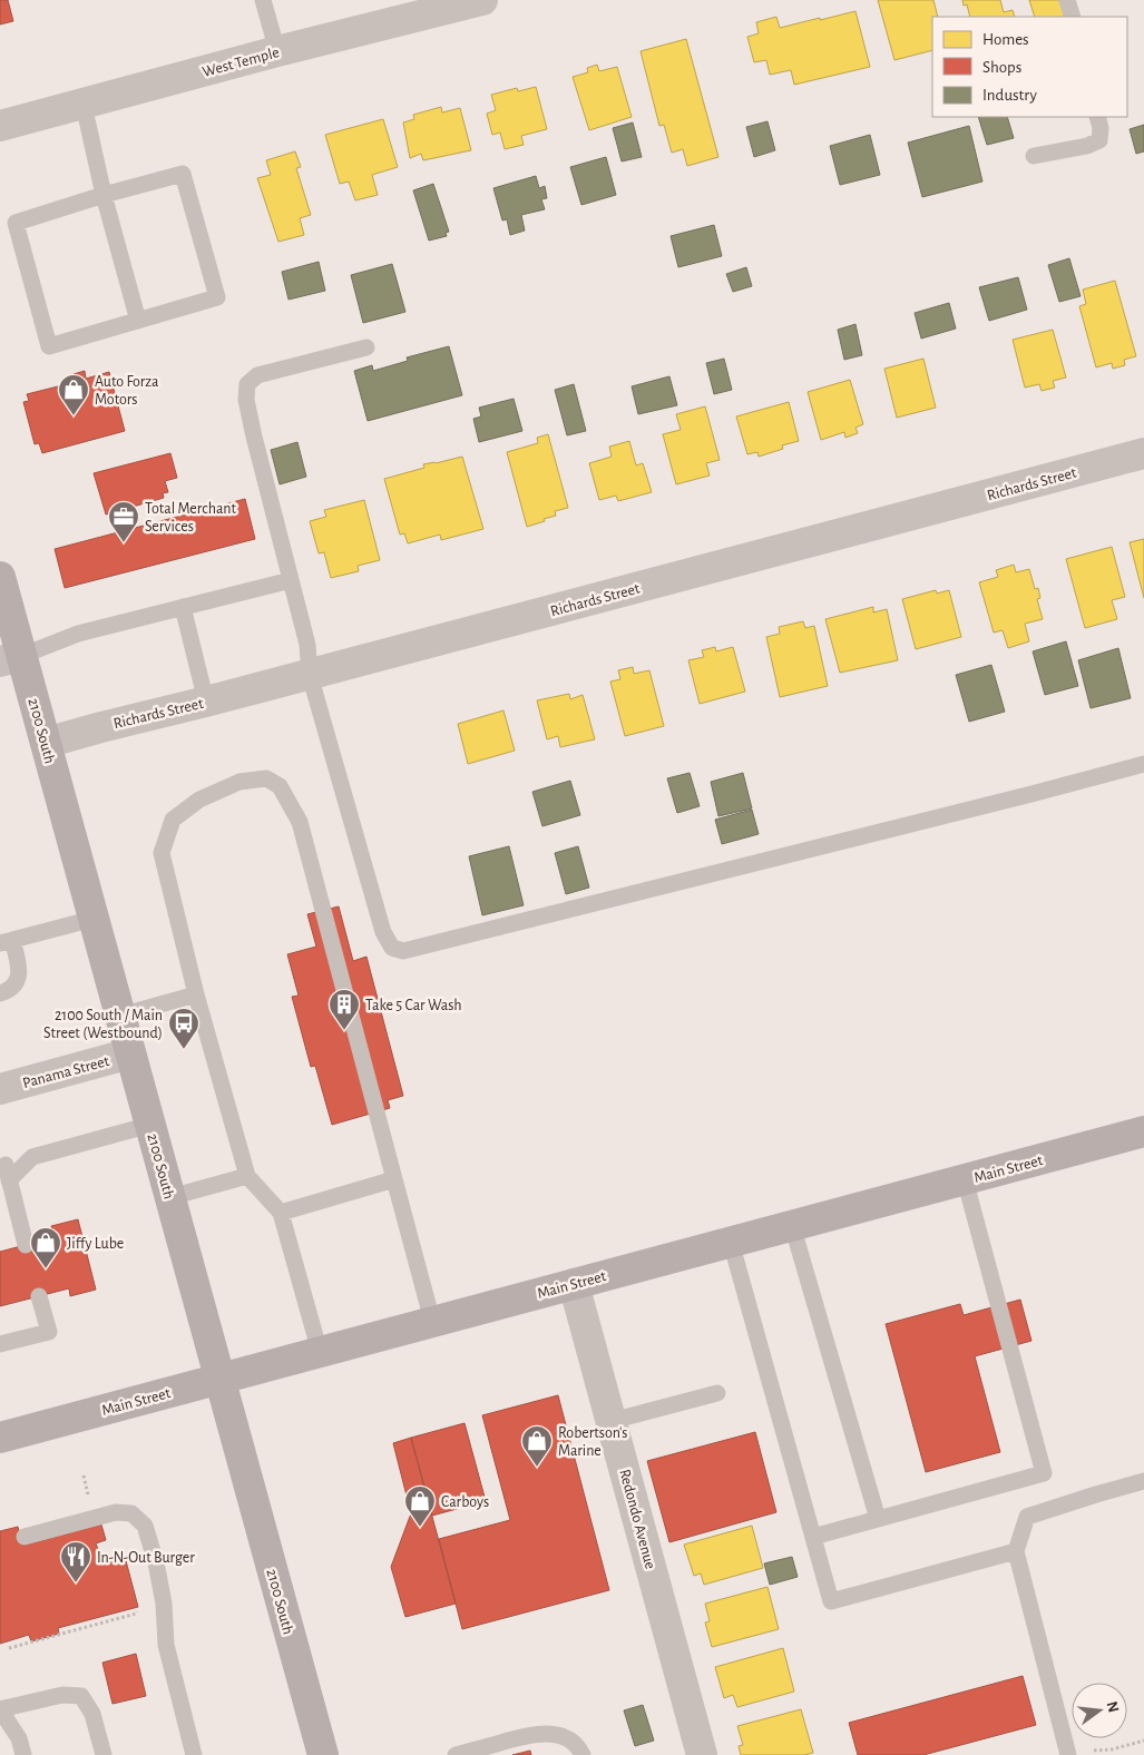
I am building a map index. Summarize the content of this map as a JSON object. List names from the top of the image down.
{
  "streets": {
    "main road": ["2100 South", "Main Street"],
    "street": [
      "West Temple",
      "Richards Street",
      "Panama Street",
      "Redondo Avenue"
    ]
  },
  "crossings": [
    ["Richards Street", "2100 South"],
    ["2100 South", "Panama Street"],
    ["2100 South", "Main Street"],
    ["Main Street", "Redondo Avenue"]
  ],
  "places": {
    "shop": [
      "Auto Forza Motors",
      "Jiffy Lube",
      "Robertson's Marine",
      "Carboys"
    ],
    "office": ["Total Merchant Services"],
    "building": ["Take 5 Car Wash"],
    "bus stop": ["2100 South / Main Street (Westbound)"],
    "restaurant": ["In-N-Out Burger"]
  },
  "legend": ["Homes", "Shops", "Industry"],
  "north": "right"
}
